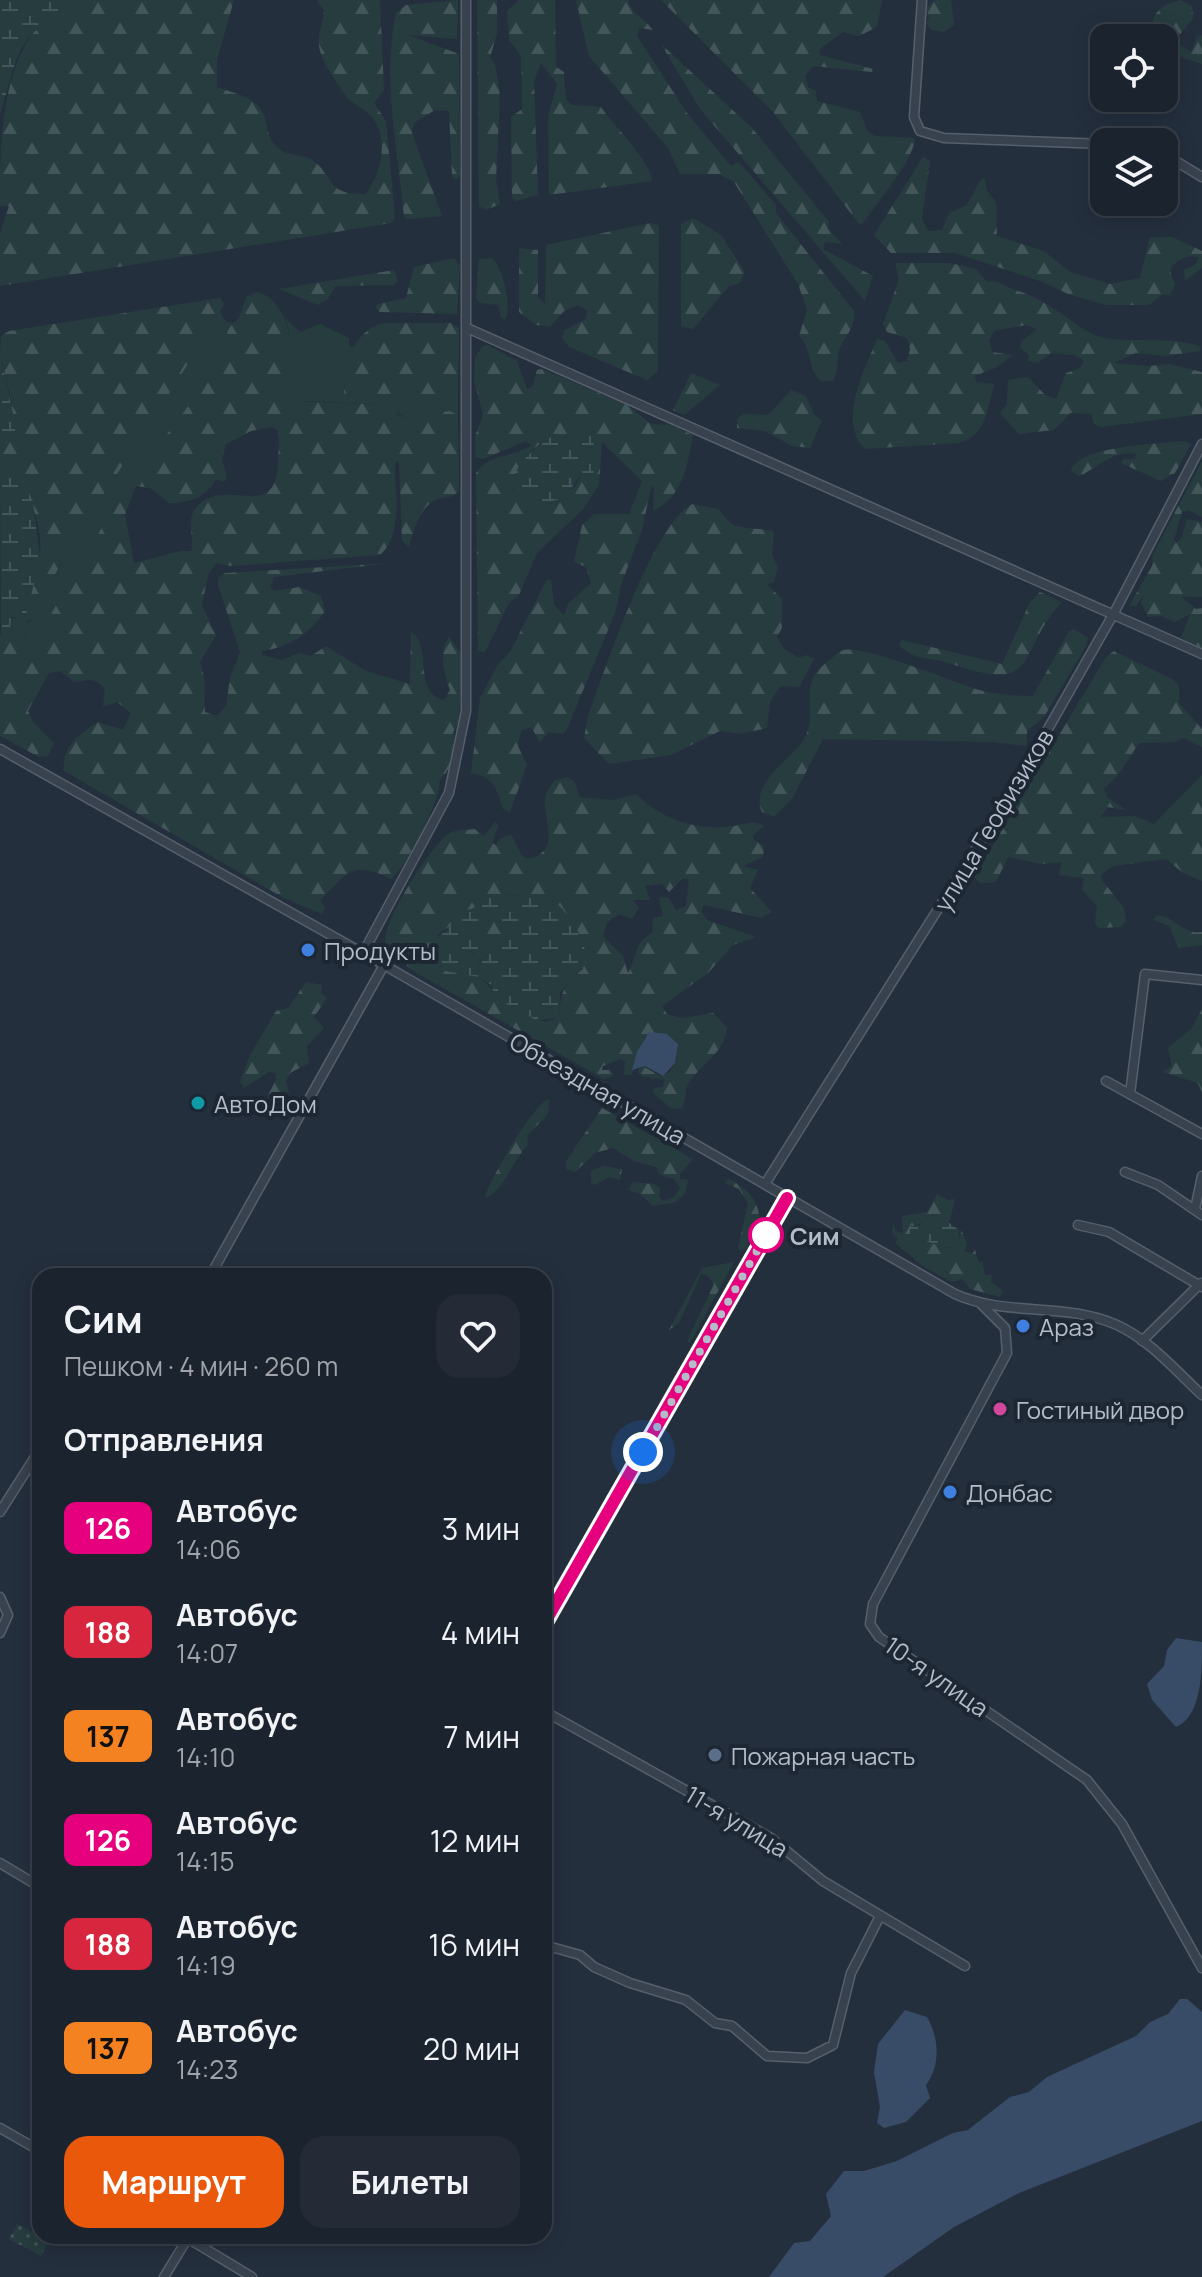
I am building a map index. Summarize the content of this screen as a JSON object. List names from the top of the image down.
{
  "streets": {
    "street": [
      "улица Геофизиков",
      "Объездная улица",
      "10-я улица",
      "11-я улица"
    ]
  },
  "crossings": [
    ["улица Геофизиков", "Объездная улица"],
    ["Объездная улица", "10-я улица"]
  ],
  "places": [
    "Продукты",
    "АвтоДом",
    "Сим",
    "Араз",
    "Гостиный двор",
    "Донбас",
    "Пожарная часть"
  ],
  "lines": ["bus line 126"],
  "page": {
    "heading": [
      ["Сим", "Пешком · 4 мин · 260 m"],
      "Отправления"
    ],
    "list": [
      {
        "mark": "126",
        "name": "Автобус",
        "note": "14:06",
        "value": "3 мин"
      },
      {
        "mark": "188",
        "name": "Автобус",
        "note": "14:07",
        "value": "4 мин"
      },
      {
        "mark": "137",
        "name": "Автобус",
        "note": "14:10",
        "value": "7 мин"
      },
      {
        "mark": "126",
        "name": "Автобус",
        "note": "14:15",
        "value": "12 мин"
      },
      {
        "mark": "188",
        "name": "Автобус",
        "note": "14:19",
        "value": "16 мин"
      },
      {
        "mark": "137",
        "name": "Автобус",
        "note": "14:23",
        "value": "20 мин"
      }
    ],
    "buttons": ["Маршрут", "Билеты"]
  }
}
